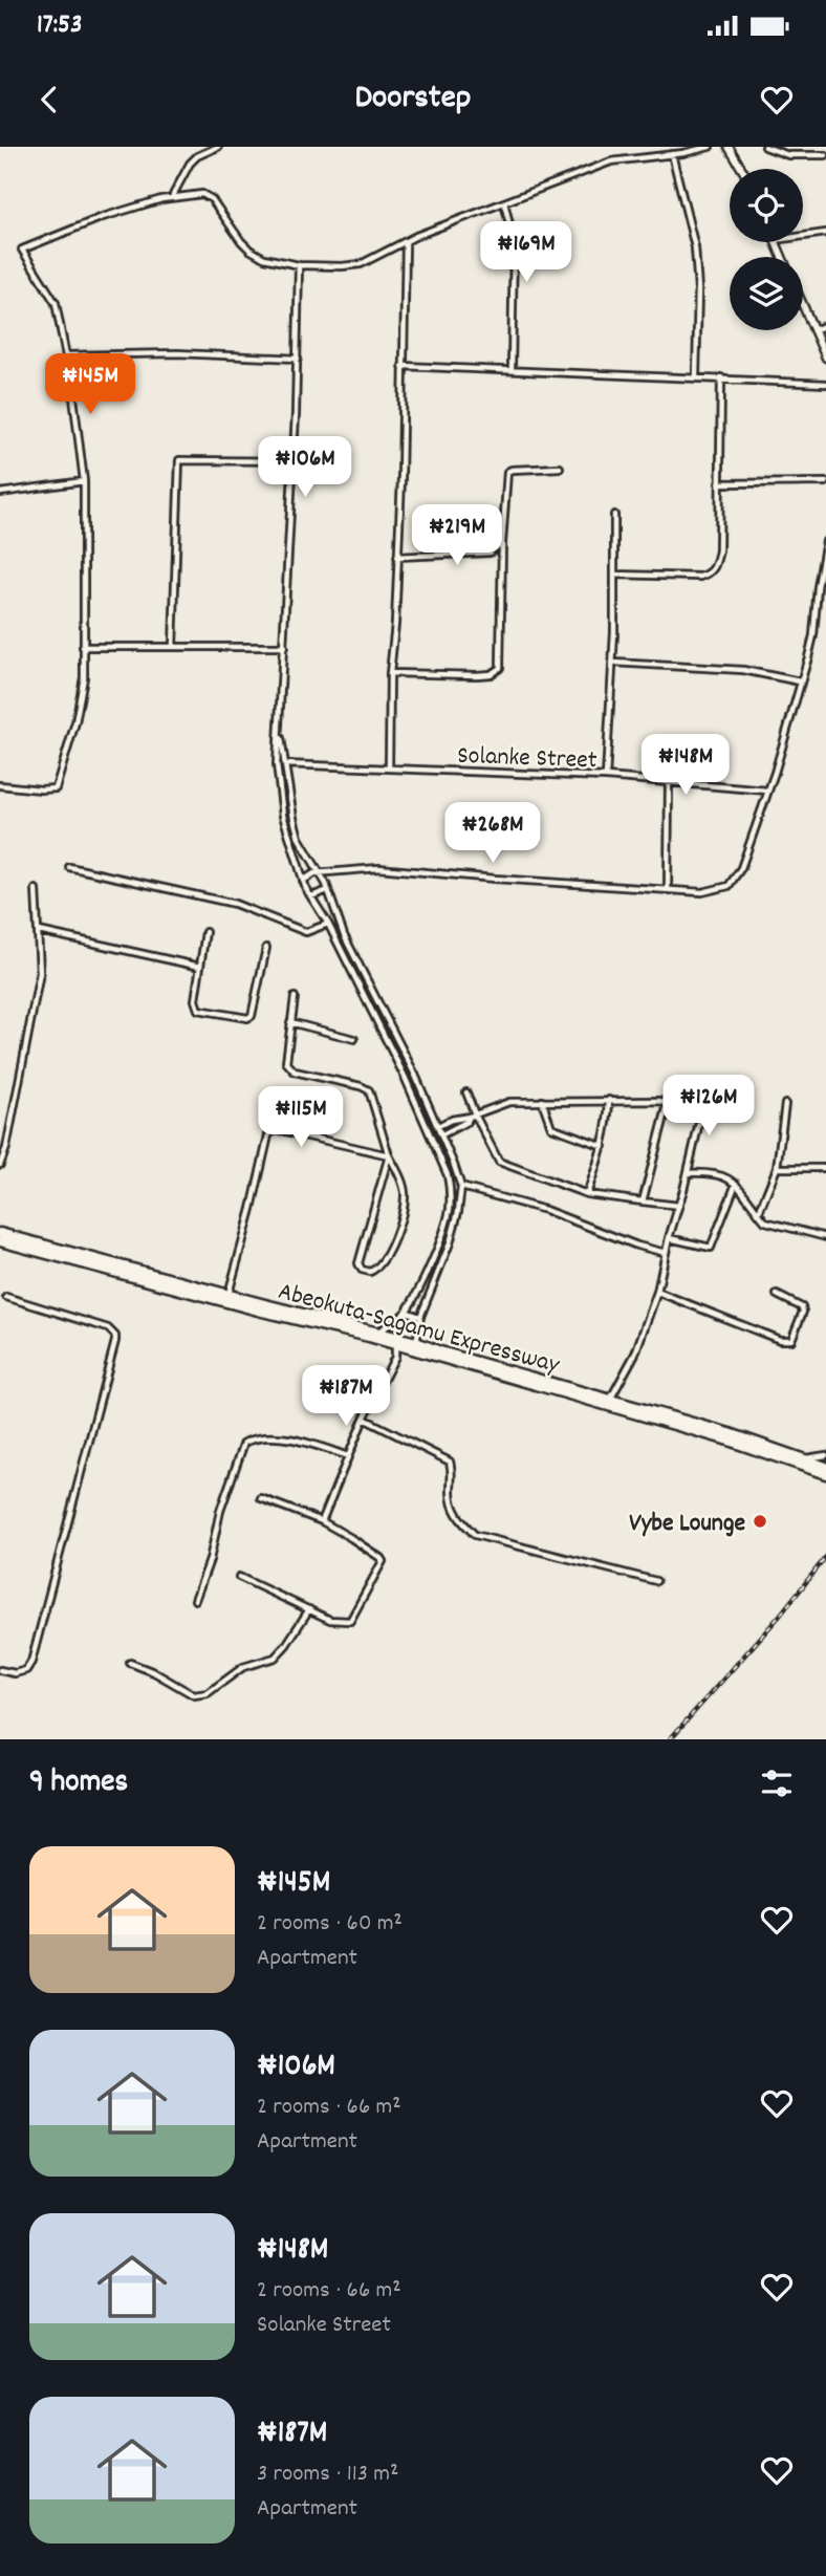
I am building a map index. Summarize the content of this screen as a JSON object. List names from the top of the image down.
{
  "streets": {
    "highway": ["Abeokuta-Sagamu Expressway"],
    "street": ["Solanke Street"]
  },
  "places": ["Vybe Lounge"],
  "page": {
    "status": "17:53",
    "header": "Doorstep",
    "price": [
      "₦169M",
      "₦145M",
      "₦106M",
      "₦219M",
      "₦148M",
      "₦268M",
      "₦126M",
      "₦115M",
      "₦187M"
    ],
    "heading": "9 homes",
    "list": [
      {
        "name": "₦145M",
        "note": "2 rooms · 60 m² · Apartment"
      },
      {
        "name": "₦106M",
        "note": "2 rooms · 66 m² · Apartment"
      },
      {
        "name": "₦148M",
        "note": "2 rooms · 66 m² · Solanke Street"
      },
      {
        "name": "₦187M",
        "note": "3 rooms · 113 m² · Apartment"
      }
    ]
  }
}
